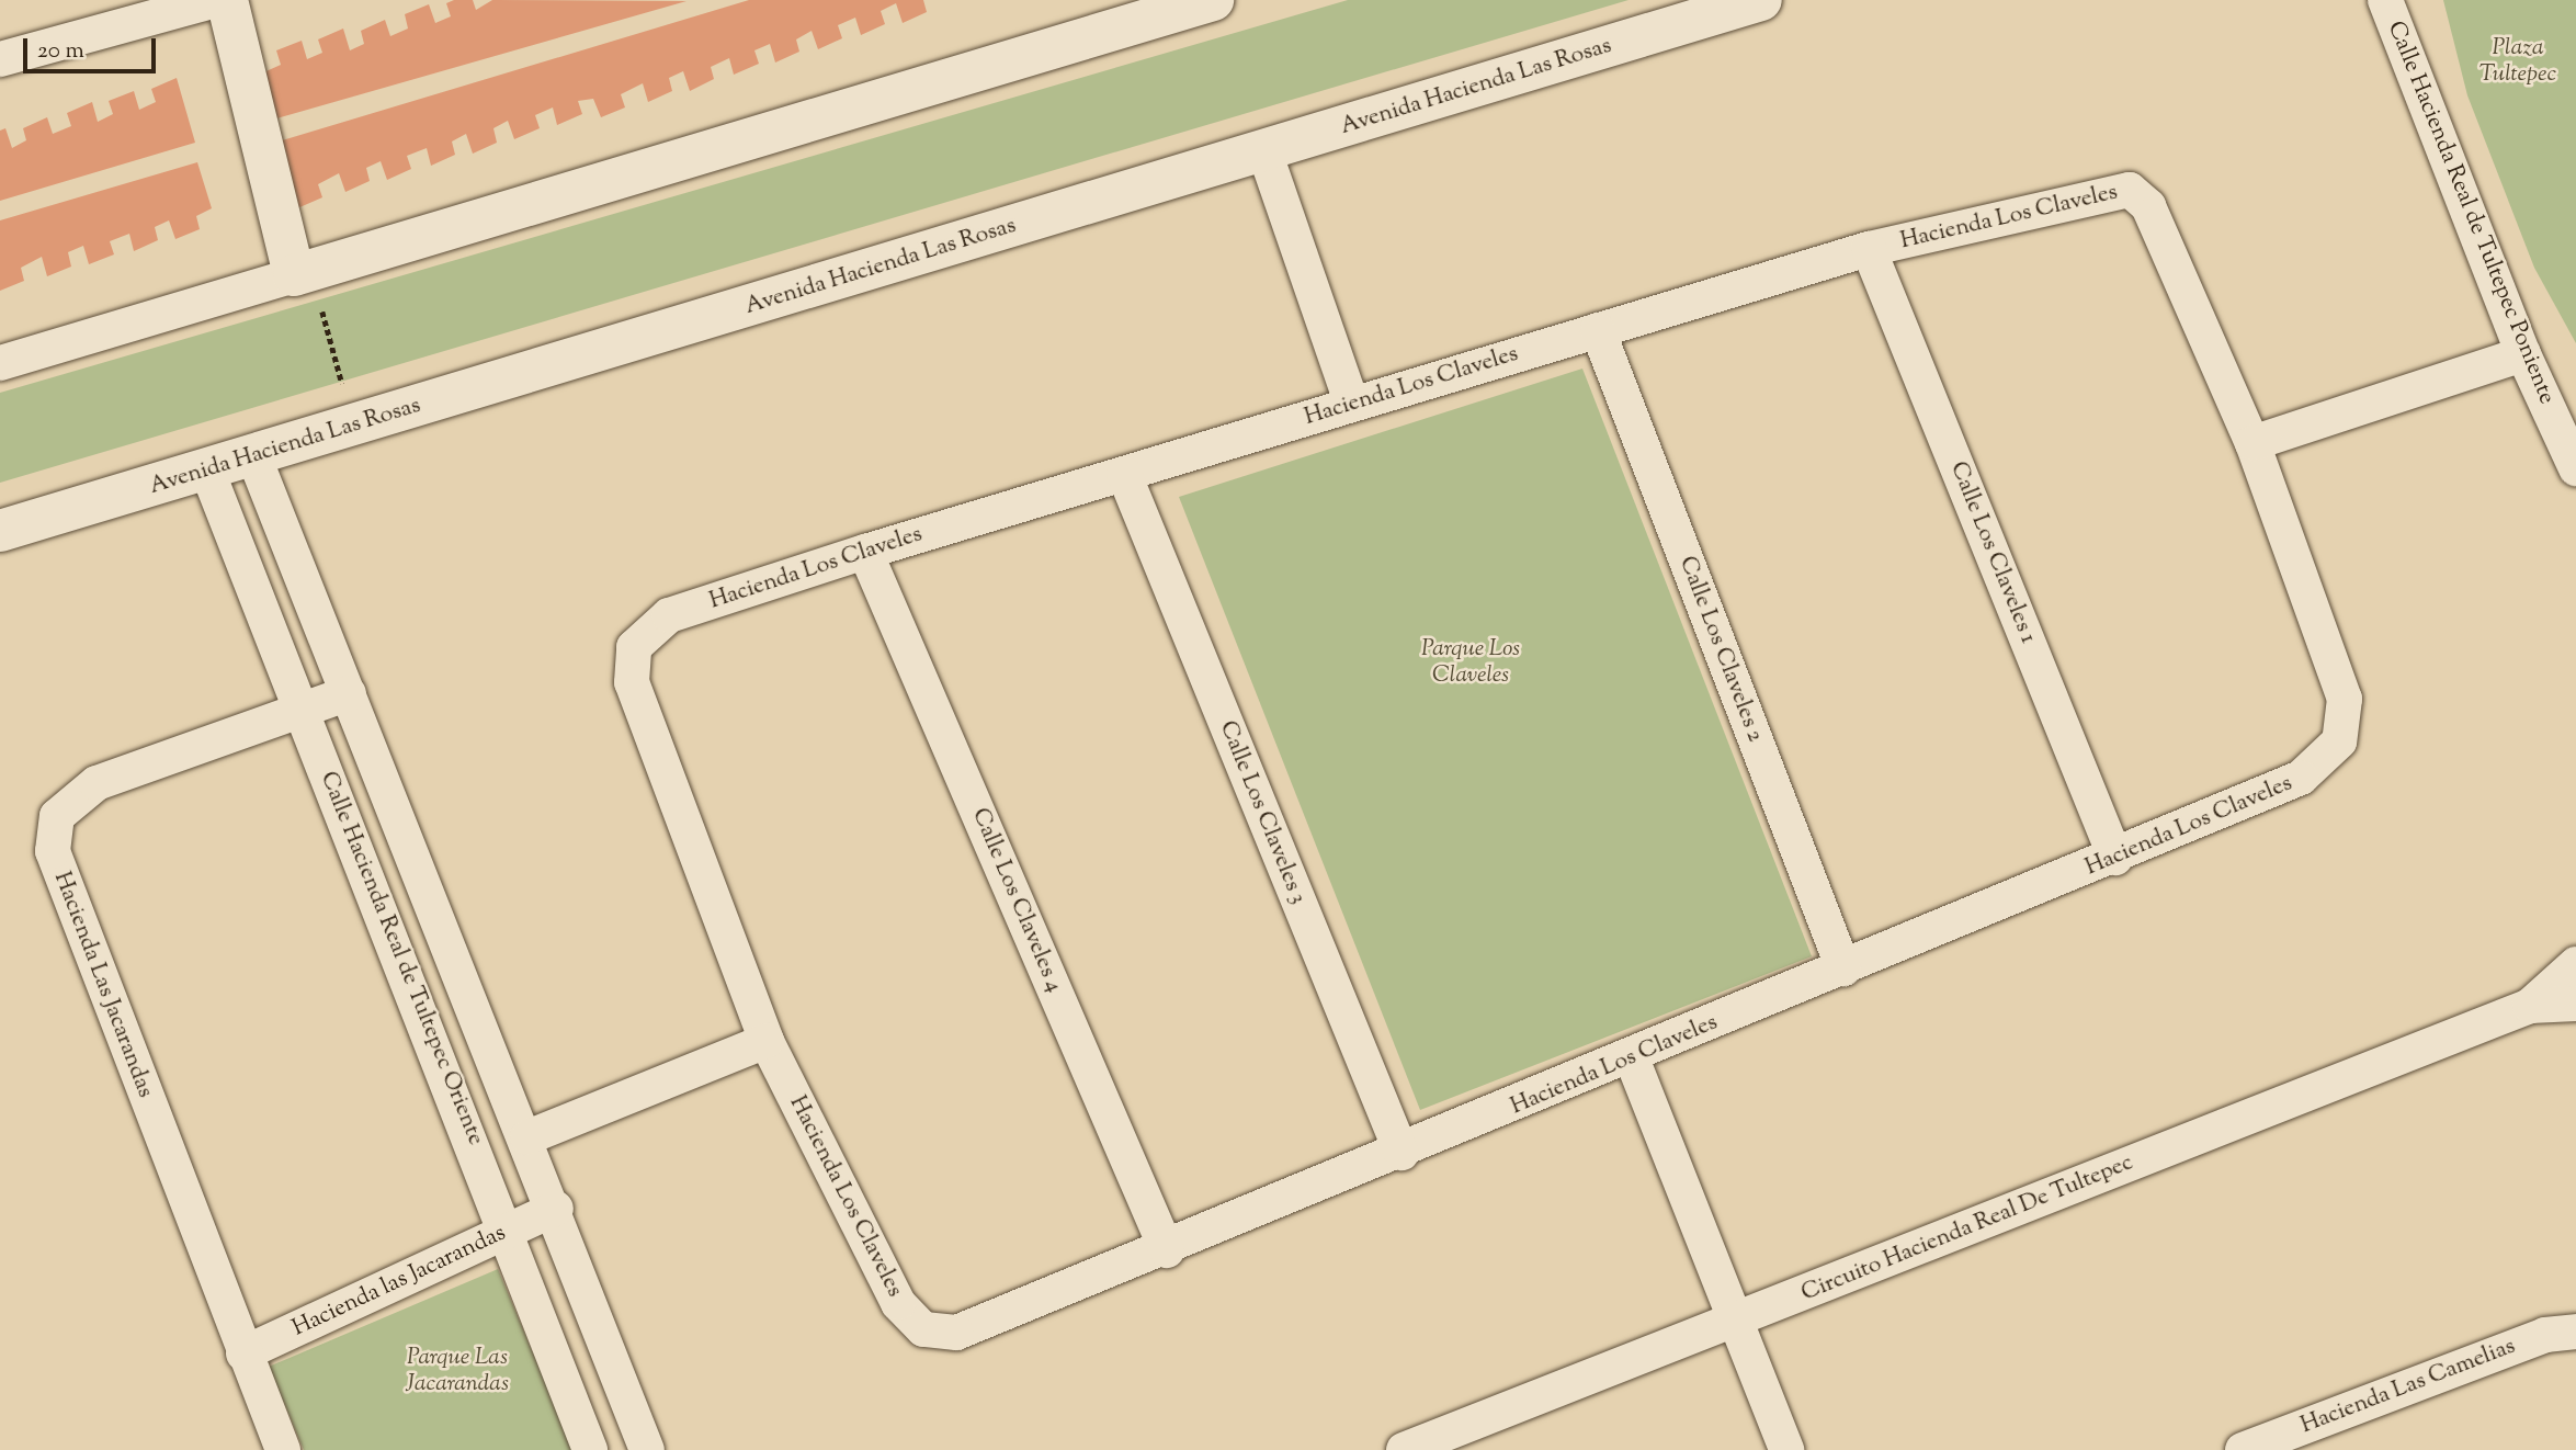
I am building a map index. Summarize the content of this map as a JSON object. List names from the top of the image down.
{
  "streets": {
    "main road": ["Avenida Hacienda Las Rosas"],
    "street": [
      "Calle Hacienda Real de Tultepec Poniente",
      "Hacienda Los Claveles",
      "Calle Los Claveles 1",
      "Calle Los Claveles 2",
      "Calle Los Claveles 3",
      "Calle Los Claveles 4",
      "Calle Hacienda Real de Tultepec Oriente",
      "Hacienda Las Jacarandas",
      "Circuito Hacienda Real De Tultepec",
      "Hacienda las Jacarandas",
      "Hacienda Las Camelias"
    ]
  },
  "crossings": [
    ["Avenida Hacienda Las Rosas", "Calle Hacienda Real de Tultepec Oriente"],
    ["Hacienda Los Claveles", "Calle Los Claveles 1"],
    ["Hacienda Los Claveles", "Calle Los Claveles 2"],
    ["Hacienda Los Claveles", "Calle Los Claveles 3"],
    ["Hacienda Los Claveles", "Calle Los Claveles 4"],
    ["Calle Hacienda Real de Tultepec Oriente", "Hacienda Las Jacarandas"],
    ["Calle Hacienda Real de Tultepec Oriente", "Hacienda las Jacarandas"],
    ["Hacienda Las Jacarandas", "Hacienda las Jacarandas"]
  ],
  "parks": ["Plaza Tultepec", "Parque Los Claveles", "Parque Las Jacarandas"],
  "scale_bar": "20 m"
}
